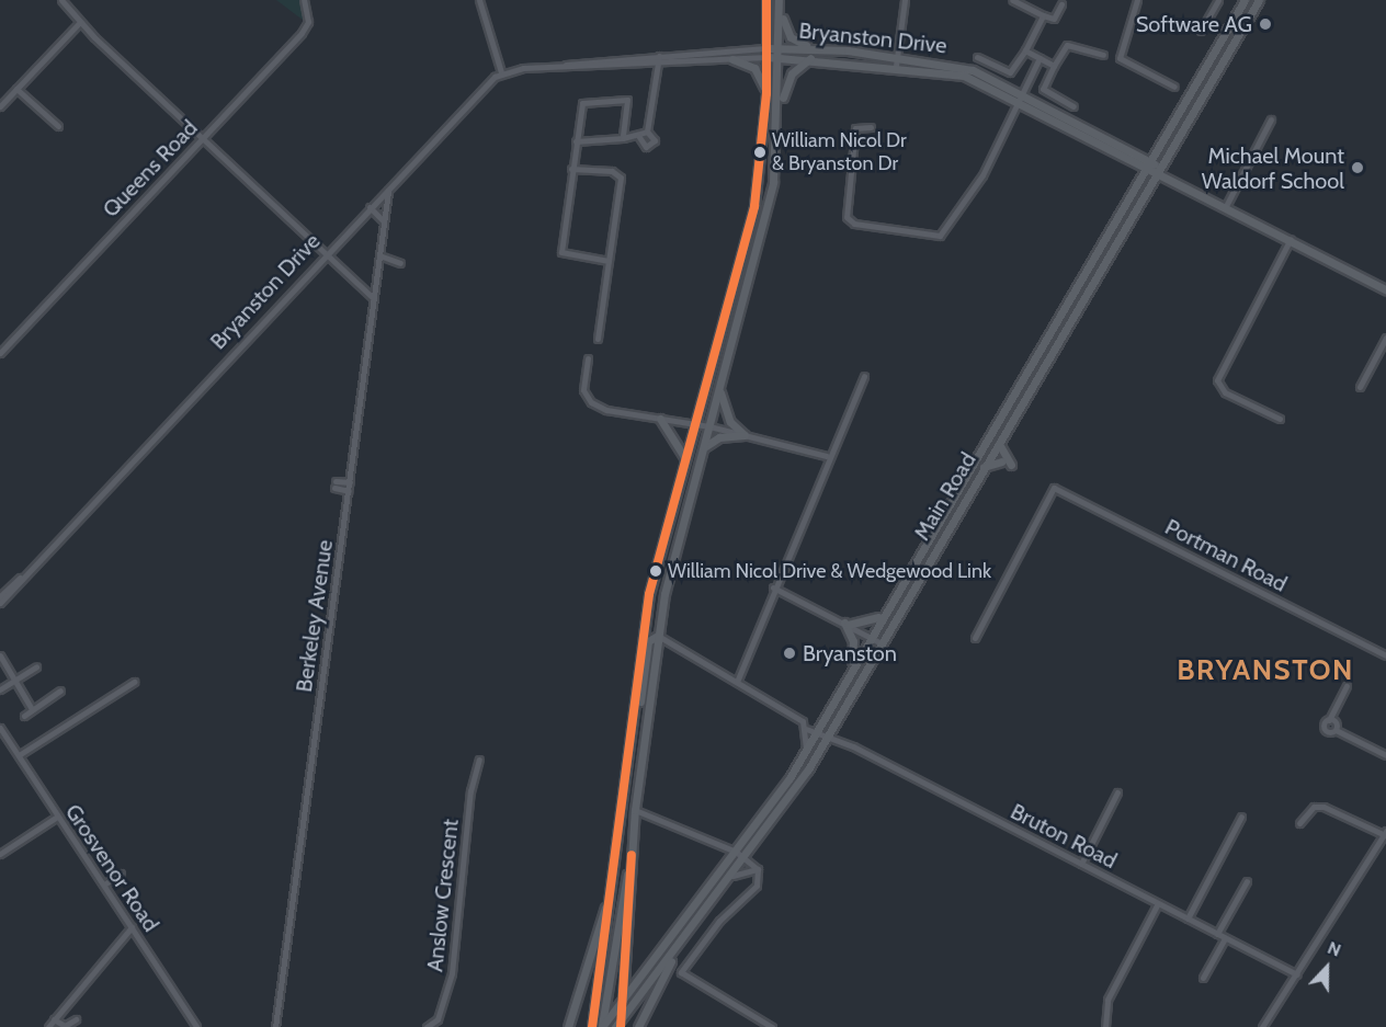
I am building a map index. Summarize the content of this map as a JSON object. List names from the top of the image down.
{
  "streets": {
    "main road": ["Bryanston Drive", "Main Road"],
    "street": [
      "Queens Road",
      "Portman Road",
      "Berkeley Avenue",
      "Bruton Road",
      "Grosvenor Road",
      "Anslow Crescent"
    ]
  },
  "crossings": [
    ["Bryanston Drive", "Main Road"],
    ["Bryanston Drive", "Berkeley Avenue"],
    ["Main Road", "Bruton Road"]
  ],
  "districts": ["BRYANSTON"],
  "places": [
    "Software AG",
    "William Nicol Dr & Bryanston Dr",
    "Michael Mount Waldorf School",
    "William Nicol Drive & Wedgewood Link",
    "Bryanston"
  ],
  "north": "top"
}
